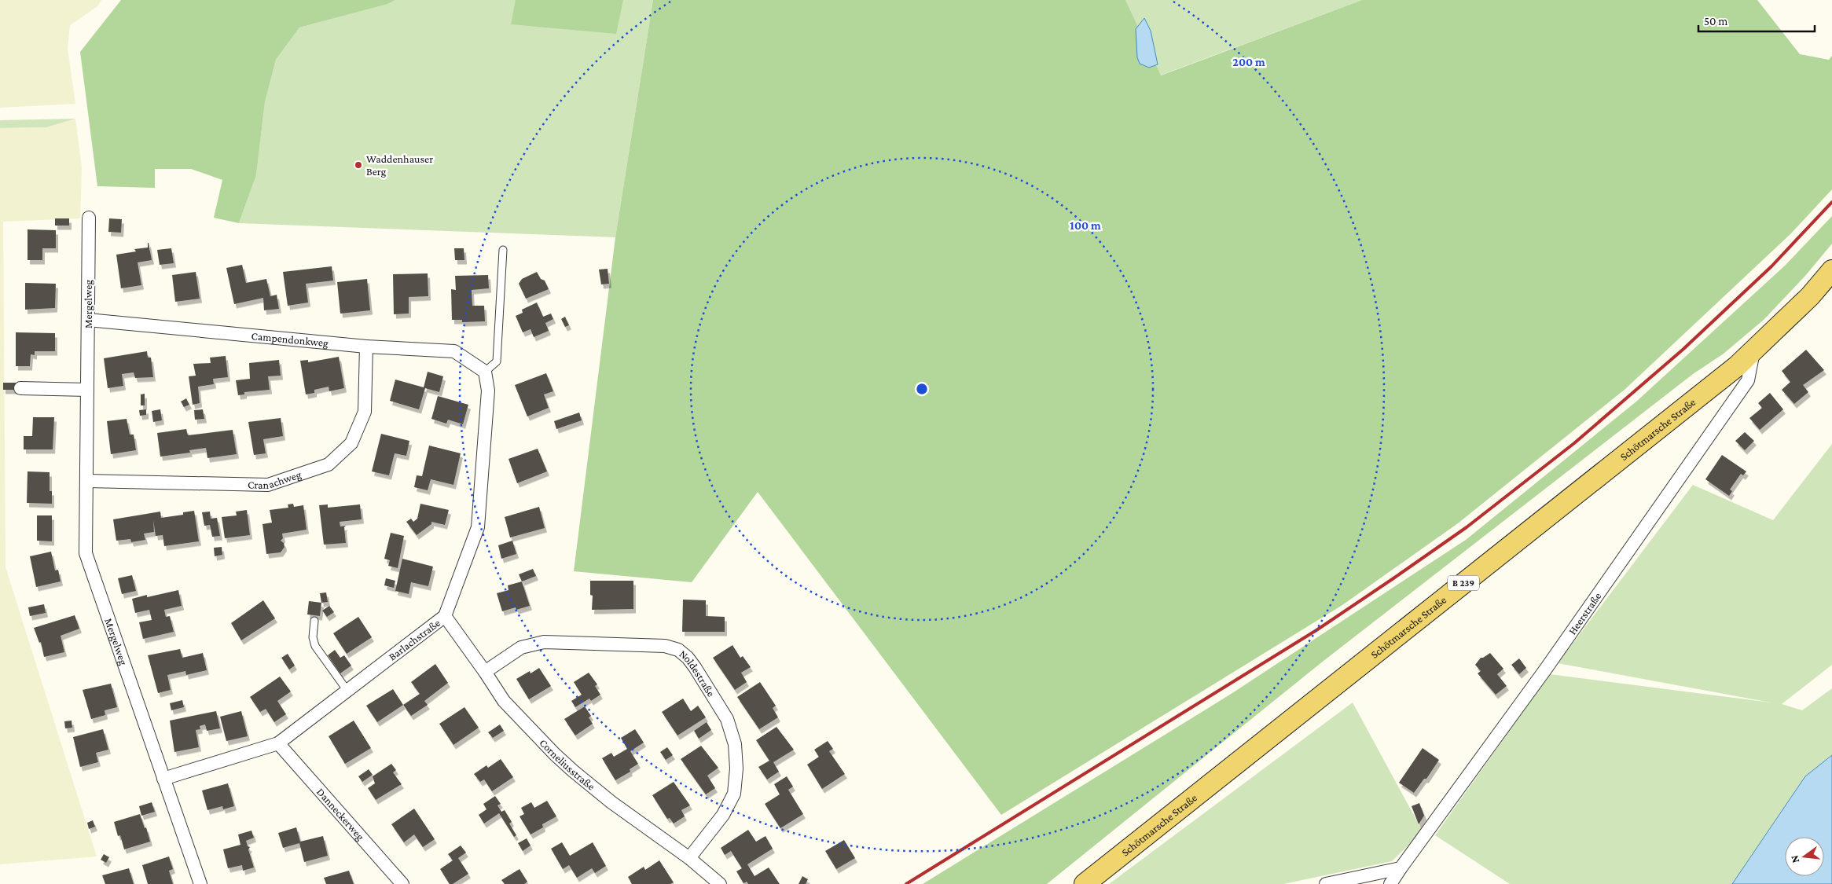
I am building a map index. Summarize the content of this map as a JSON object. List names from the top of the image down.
{
  "streets": {
    "main road": ["Schötmarsche Straße", "B 239"],
    "street": [
      "Mergelweg",
      "Campendonkweg",
      "Cranachweg",
      "Heerstraße",
      "Barlachstraße",
      "Noldestraße",
      "Corneliusstraße",
      "Danneckerweg"
    ]
  },
  "crossings": [
    ["Mergelweg", "Campendonkweg"],
    ["Mergelweg", "Cranachweg"],
    ["Mergelweg", "Barlachstraße"],
    ["Campendonkweg", "Cranachweg"],
    ["Campendonkweg", "Barlachstraße"],
    ["Schötmarsche Straße", "Heerstraße"],
    ["Barlachstraße", "Corneliusstraße"],
    ["Barlachstraße", "Danneckerweg"],
    ["Noldestraße", "Corneliusstraße"]
  ],
  "places": ["Waddenhauser Berg"],
  "scale_bar": "50 m",
  "north": "left",
  "rings": ["200 m", "100 m"]
}
